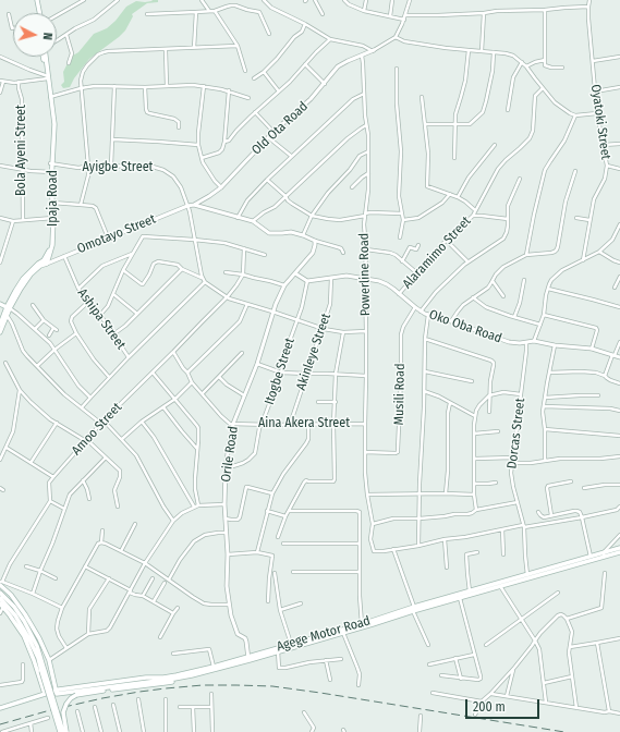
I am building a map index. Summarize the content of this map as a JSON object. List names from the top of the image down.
{
  "streets": {
    "main road": ["Ipaja Road", "Agege Motor Road"],
    "street": [
      "Oyatoki Street",
      "Old Ota Road",
      "Bola Ayeni Street",
      "Ayigbe Street",
      "Omotayo Street",
      "Alaramimo Street",
      "Powerline Road",
      "Ashipa Street",
      "Oko Oba Road",
      "Akinleye Street",
      "Itogbe Street",
      "Musili Road",
      "Aina Akera Street",
      "Amoo Street",
      "Dorcas Street",
      "Orile Road"
    ]
  },
  "crossings": [
    ["Old Ota Road", "Ayigbe Street"],
    ["Old Ota Road", "Omotayo Street"],
    ["Old Ota Road", "Powerline Road"],
    ["Ayigbe Street", "Ipaja Road"],
    ["Ayigbe Street", "Omotayo Street"],
    ["Ipaja Road", "Omotayo Street"],
    ["Omotayo Street", "Ashipa Street"],
    ["Alaramimo Street", "Oko Oba Road"],
    ["Powerline Road", "Oko Oba Road"],
    ["Powerline Road", "Musili Road"],
    ["Powerline Road", "Aina Akera Street"],
    ["Oko Oba Road", "Akinleye Street"],
    ["Oko Oba Road", "Itogbe Street"],
    ["Oko Oba Road", "Musili Road"],
    ["Oko Oba Road", "Dorcas Street"],
    ["Akinleye Street", "Aina Akera Street"],
    ["Itogbe Street", "Aina Akera Street"],
    ["Itogbe Street", "Orile Road"],
    ["Aina Akera Street", "Orile Road"],
    ["Dorcas Street", "Agege Motor Road"],
    ["Orile Road", "Agege Motor Road"]
  ],
  "scale_bar": "200 m",
  "north": "right"
}
